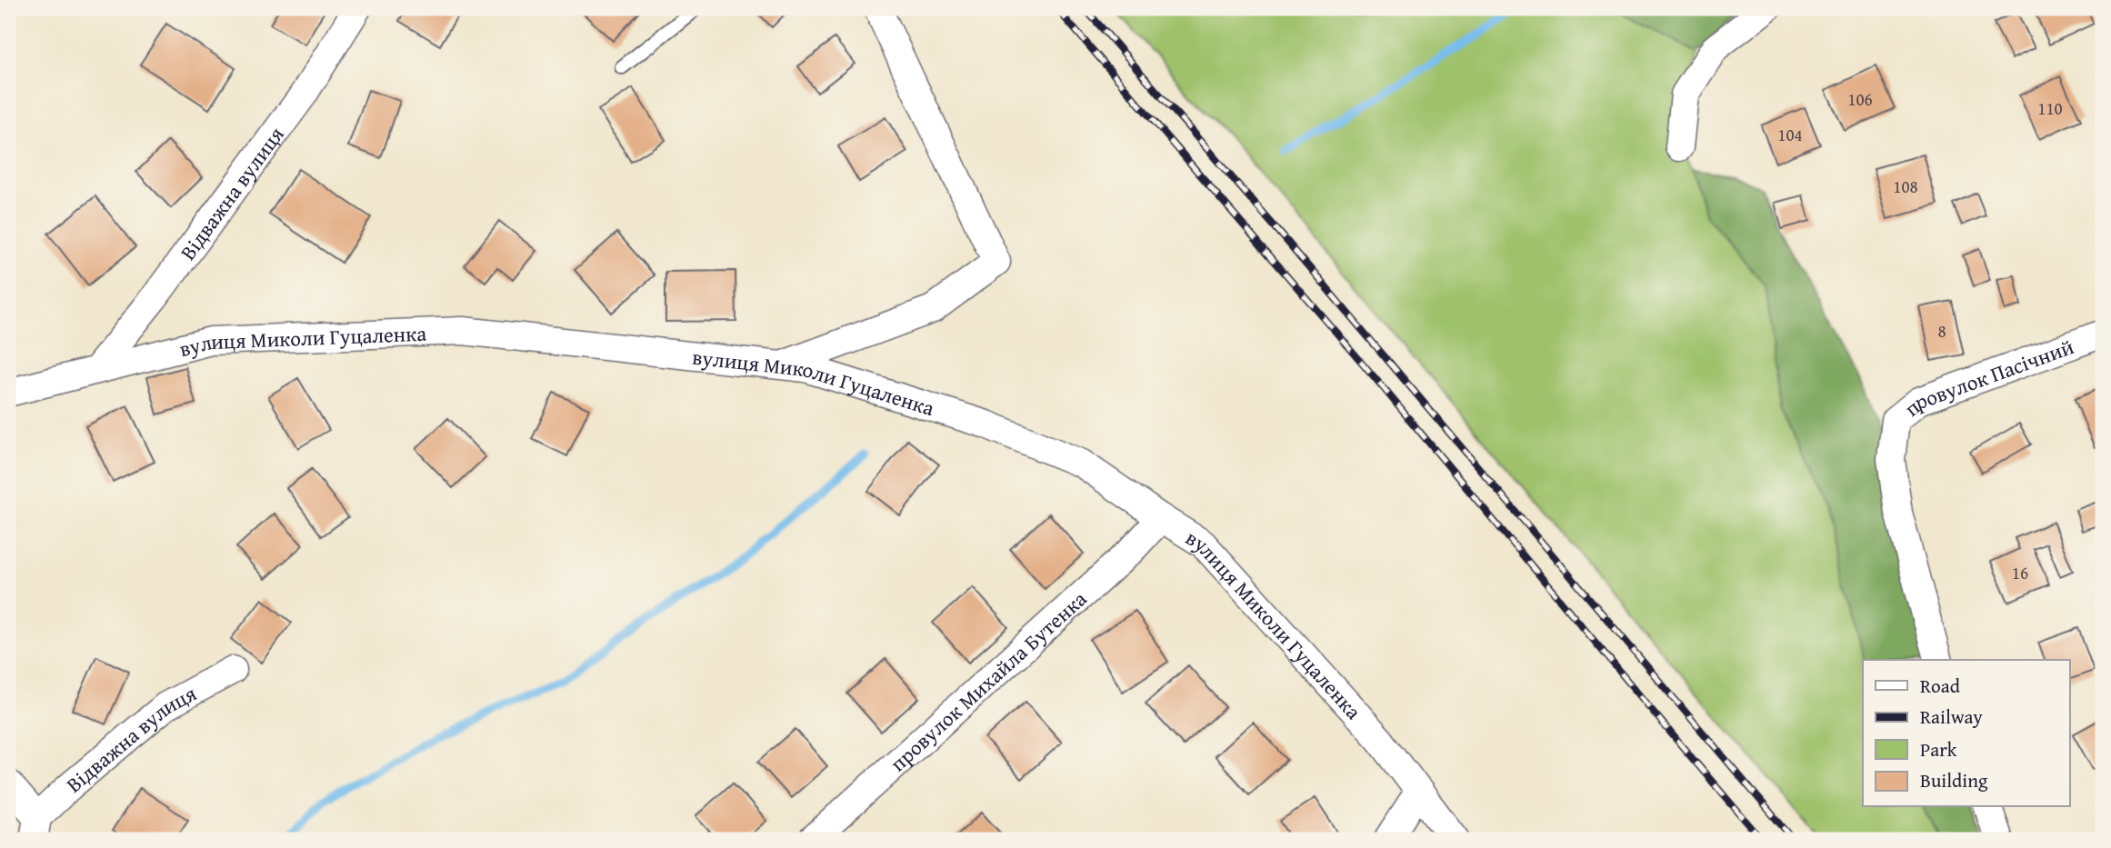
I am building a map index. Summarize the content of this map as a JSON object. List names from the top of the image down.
{
  "streets": {
    "street": [
      "Відважна вулиця",
      "вулиця Миколи Гуцаленка",
      "провулок Пасічний",
      "провулок Михайла Бутенка"
    ]
  },
  "crossings": [
    ["Відважна вулиця", "вулиця Миколи Гуцаленка"],
    ["вулиця Миколи Гуцаленка", "провулок Михайла Бутенка"]
  ],
  "house_numbers": [
    "106",
    "110",
    "104",
    "108",
    "8",
    "16"
  ],
  "legend": [
    "Road",
    "Railway",
    "Park",
    "Building"
  ]
}
